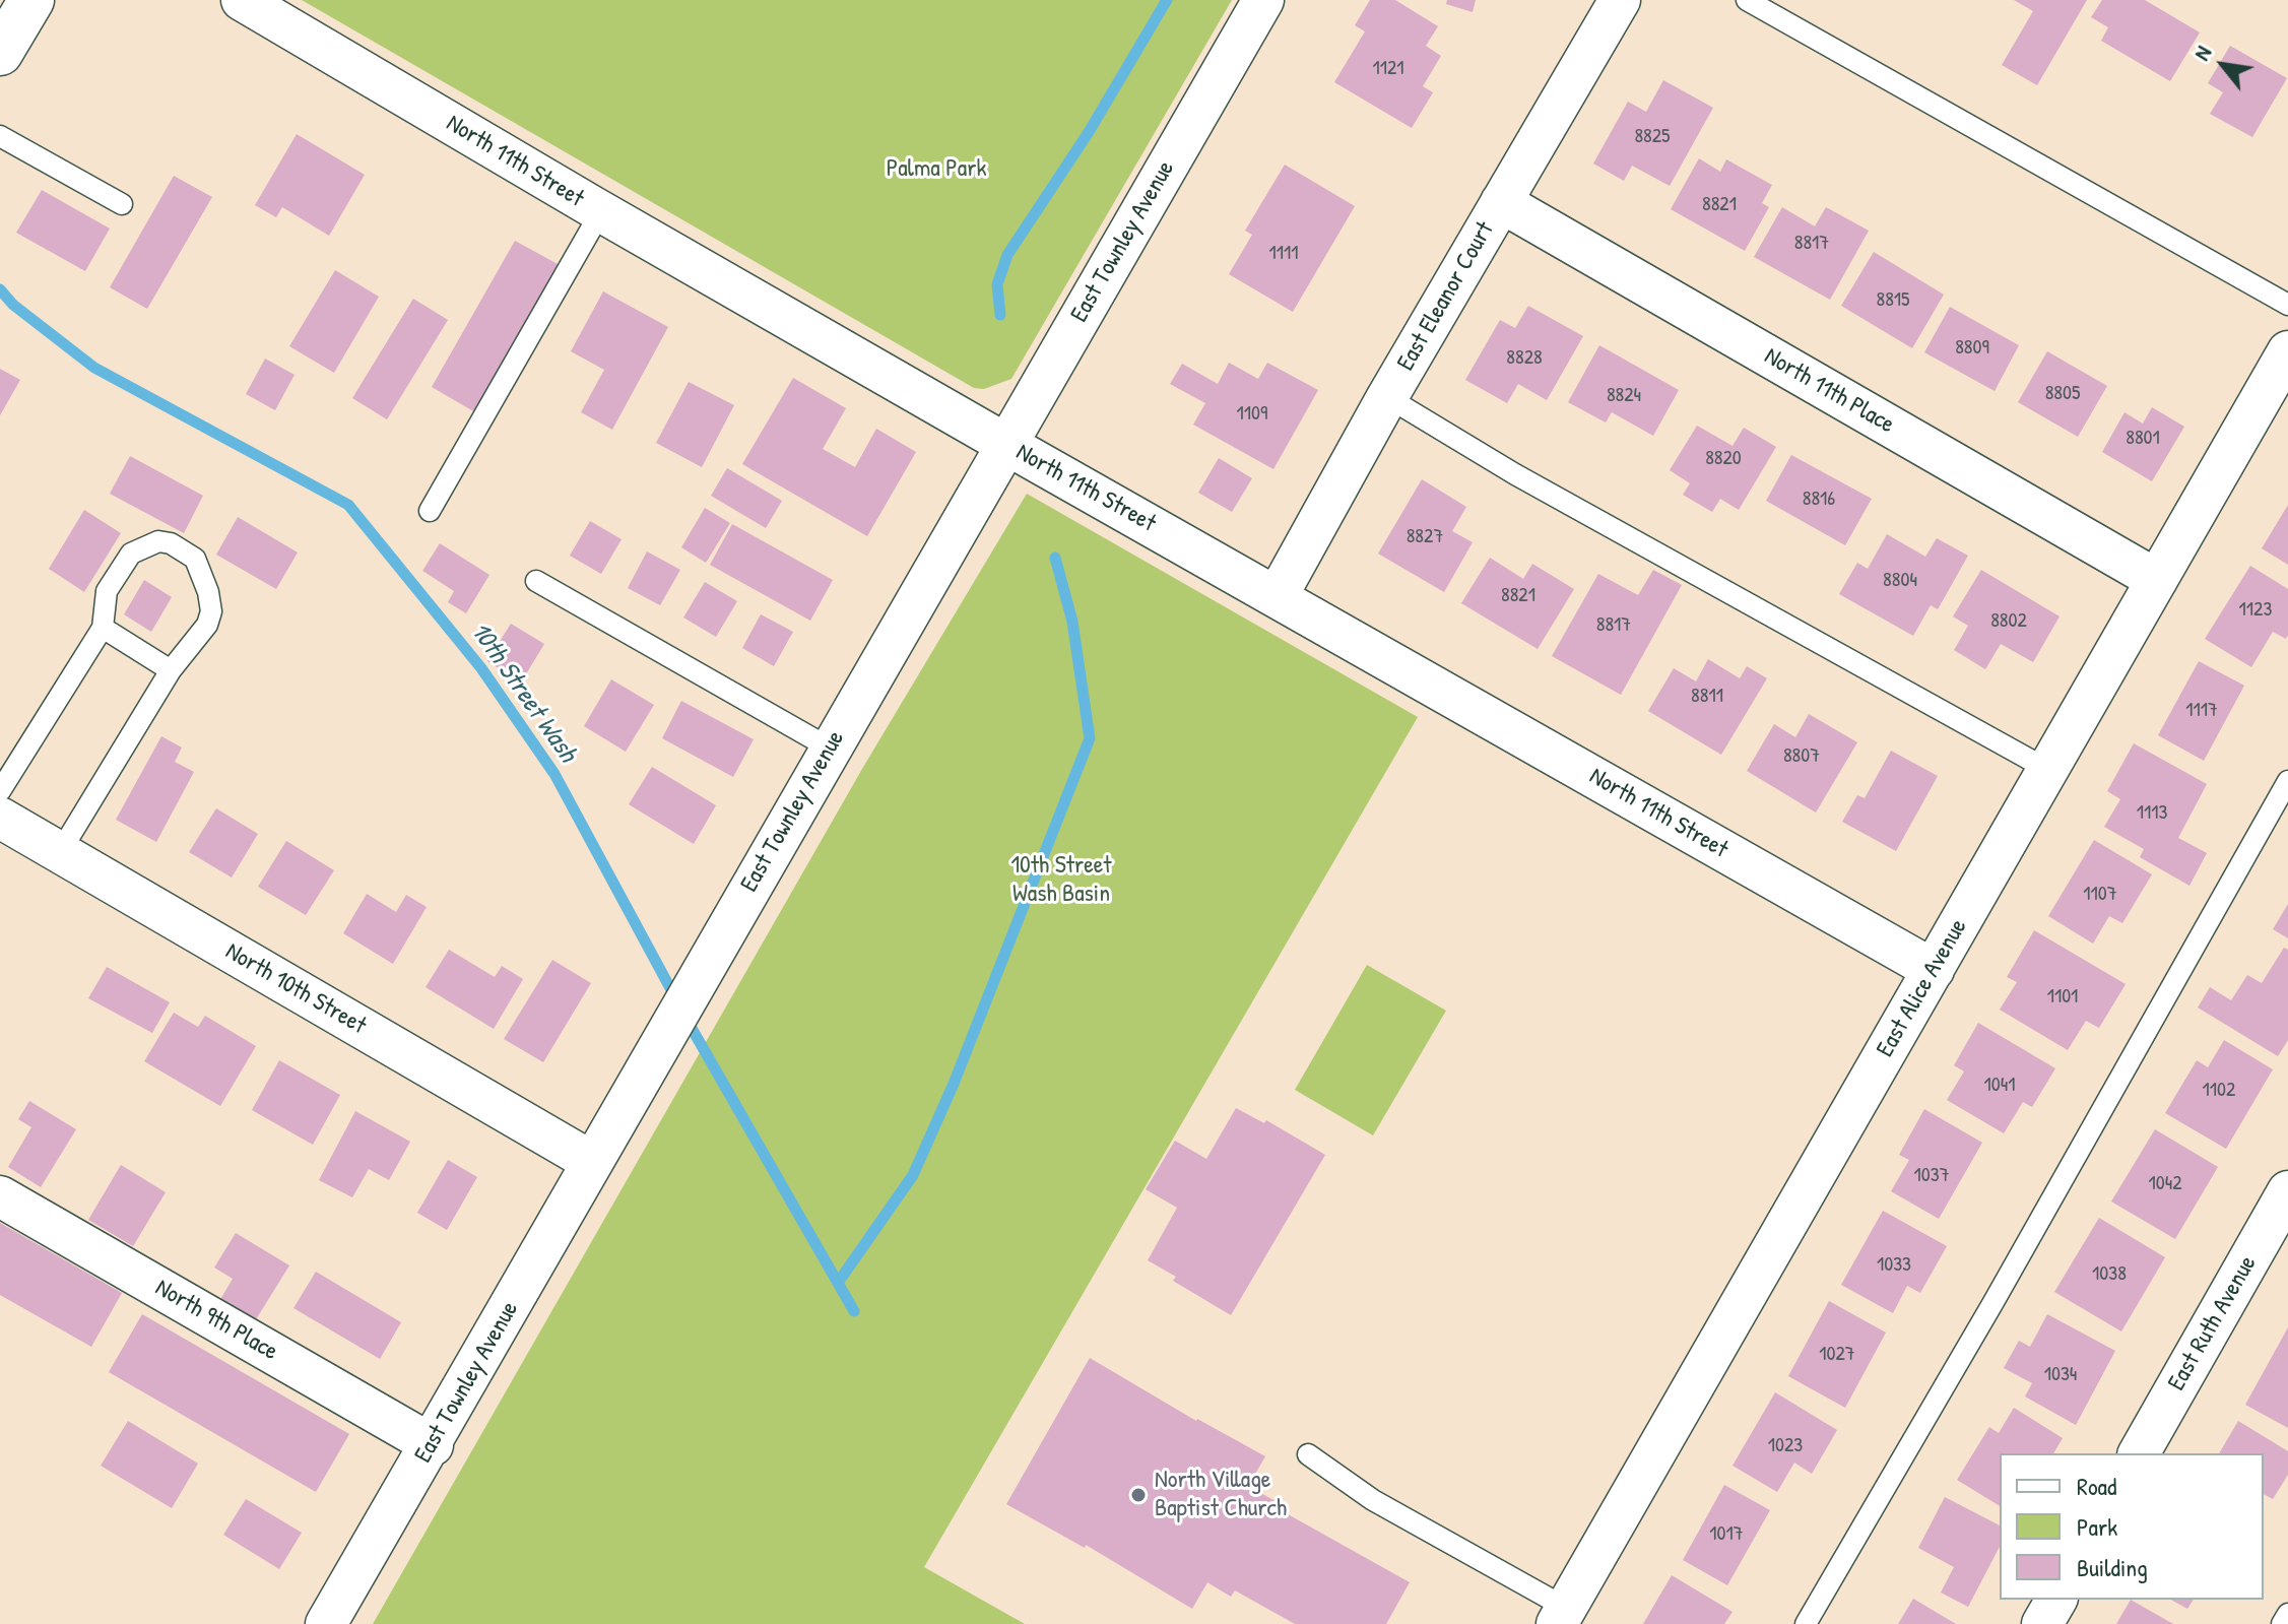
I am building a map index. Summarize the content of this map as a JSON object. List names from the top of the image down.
{
  "streets": {
    "street": [
      "North 11th Street",
      "East Townley Avenue",
      "East Eleanor Court",
      "North 11th Place",
      "East Alice Avenue",
      "North 10th Street",
      "North 9th Place",
      "East Ruth Avenue"
    ]
  },
  "crossings": [
    ["North 11th Street", "East Townley Avenue"],
    ["North 11th Street", "East Eleanor Court"],
    ["North 11th Street", "East Alice Avenue"],
    ["East Townley Avenue", "North 10th Street"],
    ["East Townley Avenue", "North 9th Place"],
    ["East Eleanor Court", "North 11th Place"],
    ["North 11th Place", "East Alice Avenue"]
  ],
  "water": ["10th Street Wash"],
  "parks": ["Palma Park", "10th Street Wash Basin"],
  "places": ["North Village Baptist Church"],
  "house_numbers": [
    "1121",
    "8825",
    "8821",
    "8817",
    "1111",
    "8815",
    "8809",
    "8828",
    "8805",
    "8824",
    "1109",
    "8801",
    "8820",
    "8816",
    "8827",
    "8804",
    "8821",
    "1123",
    "8802",
    "8817",
    "8811",
    "1117",
    "8807",
    "1113",
    "1107",
    "1101",
    "1041",
    "1102",
    "1037",
    "1042",
    "1033",
    "1038",
    "1027",
    "1034",
    "1023",
    "1017"
  ],
  "legend": ["Road", "Park", "Building"],
  "north": "top left"
}
